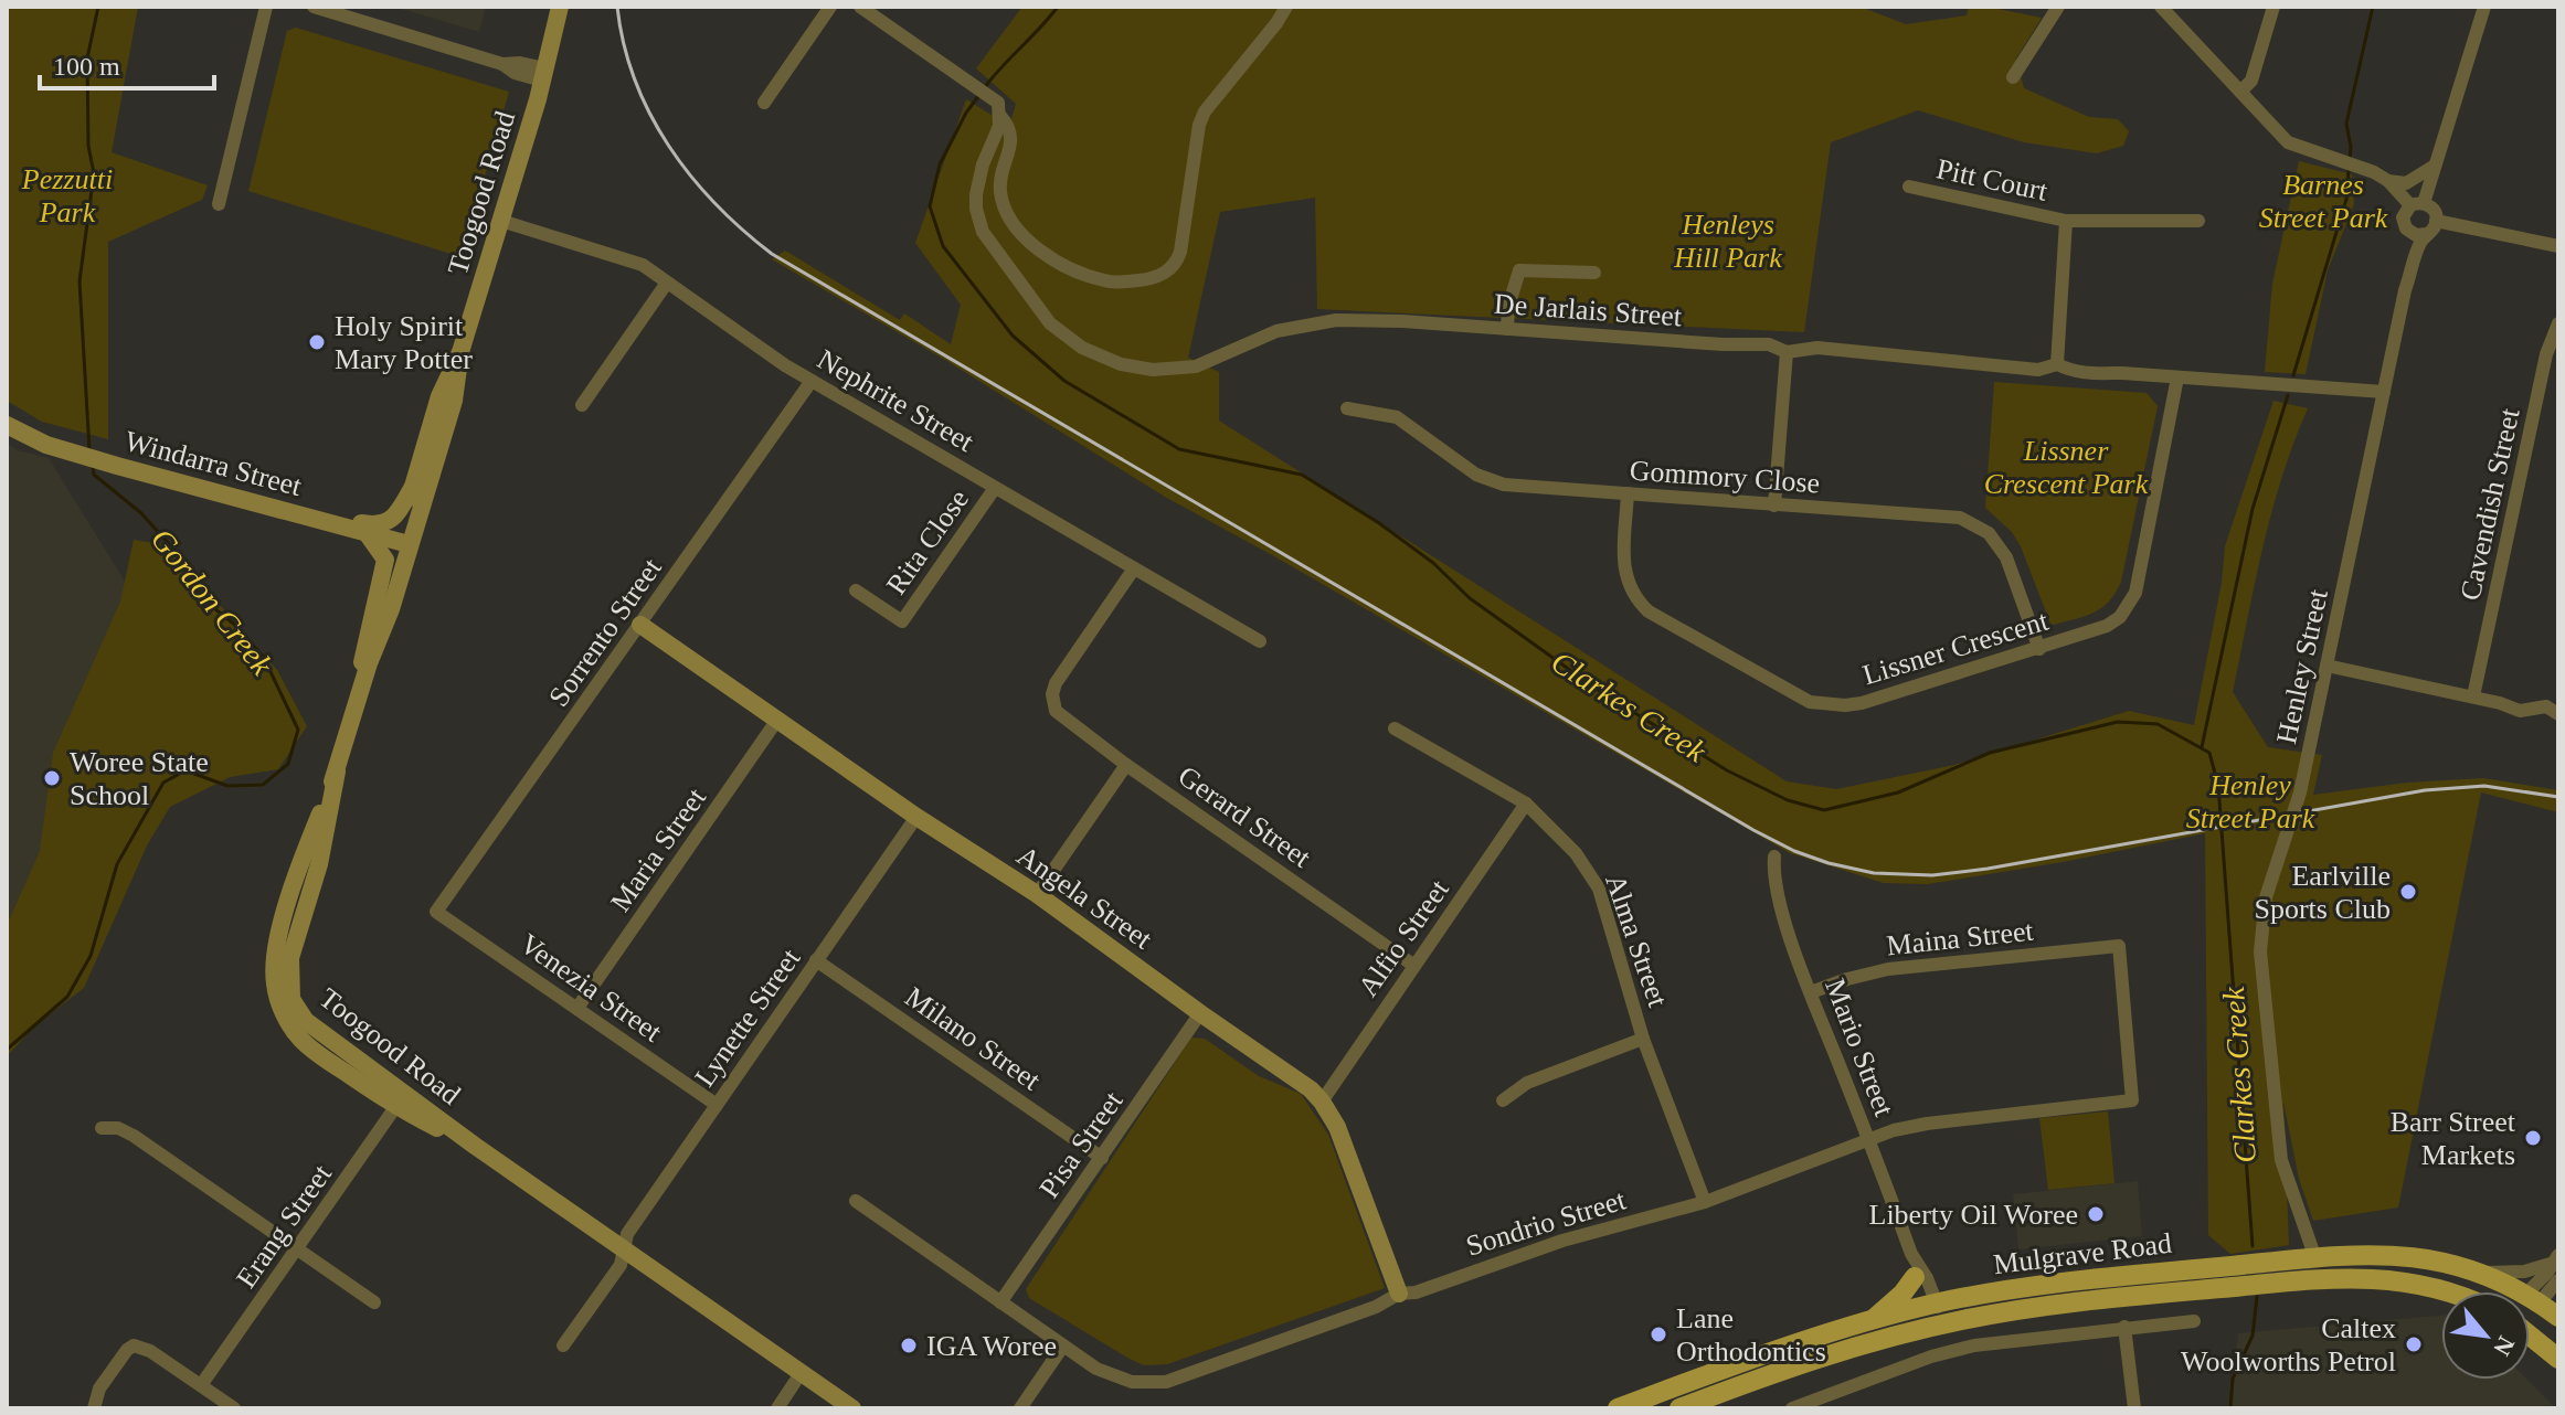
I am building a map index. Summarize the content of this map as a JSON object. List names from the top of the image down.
{
  "streets": {
    "main road": ["Mulgrave Road"],
    "street": [
      "Pitt Court",
      "Toogood Road",
      "De Jarlais Street",
      "Nephrite Street",
      "Windarra Street",
      "Gommory Close",
      "Cavendish Street",
      "Rita Close",
      "Sorrento Street",
      "Lissner Crescent",
      "Henley Street",
      "Gerard Street",
      "Maria Street",
      "Angela Street",
      "Alfio Street",
      "Maina Street",
      "Alma Street",
      "Venezia Street",
      "Lynette Street",
      "Milano Street",
      "Mario Street",
      "Pisa Street",
      "Sondrio Street",
      "Erang Street"
    ]
  },
  "crossings": [
    ["Pitt Court", "De Jarlais Street"],
    ["Toogood Road", "Nephrite Street"],
    ["Toogood Road", "Windarra Street"],
    ["Toogood Road", "Lynette Street"],
    ["Toogood Road", "Erang Street"],
    ["De Jarlais Street", "Lissner Crescent"],
    ["De Jarlais Street", "Henley Street"],
    ["Nephrite Street", "Rita Close"],
    ["Nephrite Street", "Sorrento Street"],
    ["Nephrite Street", "Gerard Street"],
    ["Gommory Close", "Lissner Crescent"],
    ["Sorrento Street", "Angela Street"],
    ["Sorrento Street", "Venezia Street"],
    ["Henley Street", "Mulgrave Road"],
    ["Gerard Street", "Alfio Street"],
    ["Maria Street", "Angela Street"],
    ["Maria Street", "Venezia Street"],
    ["Angela Street", "Alfio Street"],
    ["Angela Street", "Lynette Street"],
    ["Angela Street", "Pisa Street"],
    ["Angela Street", "Sondrio Street"],
    ["Alfio Street", "Alma Street"],
    ["Maina Street", "Mario Street"],
    ["Maina Street", "Sondrio Street"],
    ["Alma Street", "Sondrio Street"],
    ["Venezia Street", "Lynette Street"],
    ["Lynette Street", "Milano Street"],
    ["Milano Street", "Pisa Street"],
    ["Mario Street", "Sondrio Street"],
    ["Mario Street", "Mulgrave Road"],
    ["Pisa Street", "Sondrio Street"]
  ],
  "water": ["Gordon Creek", "Clarkes Creek"],
  "parks": [
    "Pezzutti Park",
    "Barnes Street Park",
    "Henleys Hill Park",
    "Lissner Crescent Park",
    "Henley Street Park"
  ],
  "places": [
    "Holy Spirit Mary Potter",
    "Woree State School",
    "Earlville Sports Club",
    "Barr Street Markets",
    "Liberty Oil Woree",
    "Lane Orthodontics",
    "Caltex Woolworths Petrol",
    "IGA Woree"
  ],
  "scale_bar": "100 m",
  "north": "bottom right"
}
